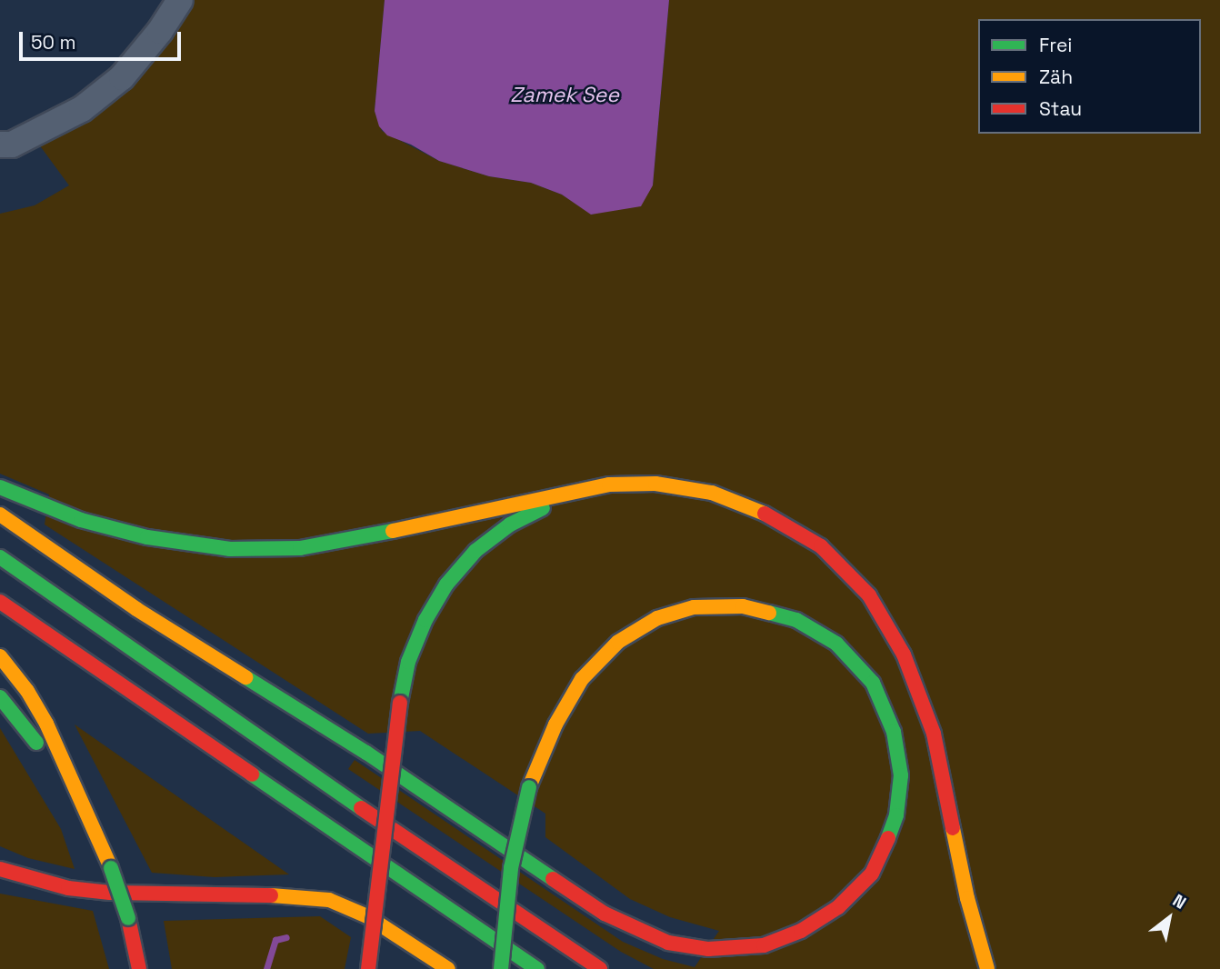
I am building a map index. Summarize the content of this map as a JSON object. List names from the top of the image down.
{
  "water": ["Zamek See"],
  "legend": ["Frei", "Zäh", "Stau"],
  "scale_bar": "50 m",
  "north": "top right"
}
